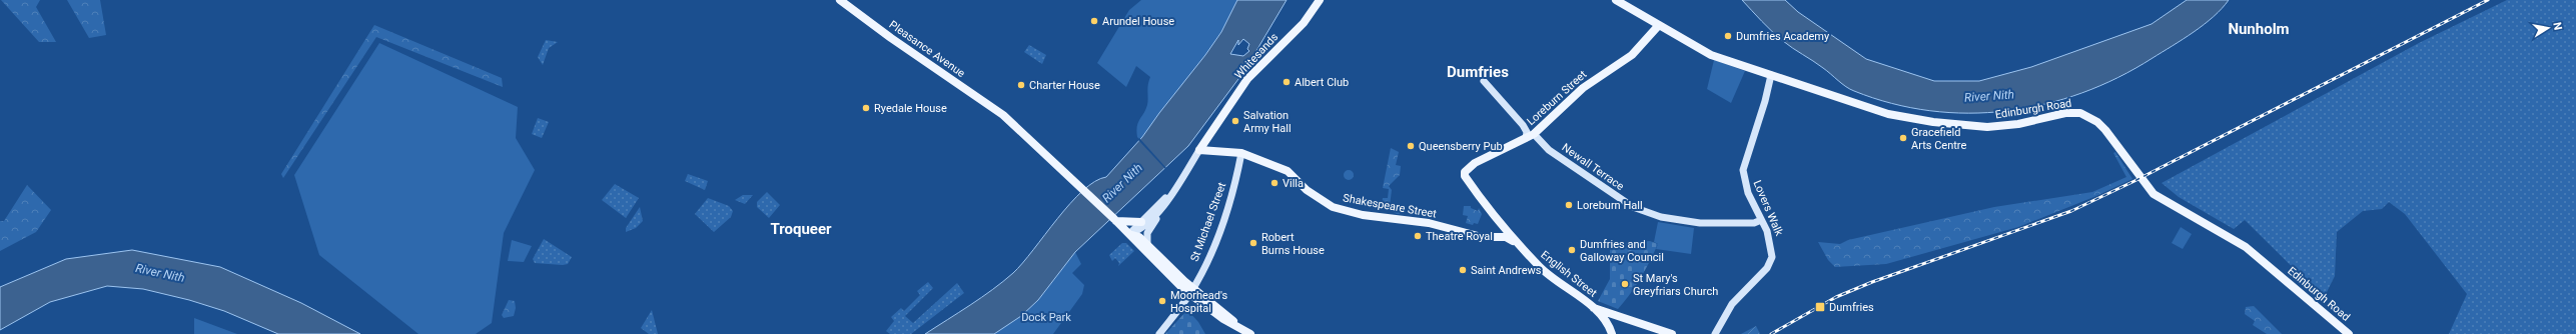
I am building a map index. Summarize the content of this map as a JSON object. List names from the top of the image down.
{
  "streets": {
    "main road": [
      "Pleasance Avenue",
      "Whitesands",
      "Loreburn Street",
      "Edinburgh Road",
      "Shakespeare Street",
      "English Street"
    ],
    "street": ["Newall Terrace", "Lovers Walk", "St Michael Street"]
  },
  "crossings": [
    ["Whitesands", "Shakespeare Street"],
    ["Loreburn Street", "Edinburgh Road"],
    ["Loreburn Street", "Newall Terrace"],
    ["Loreburn Street", "English Street"],
    ["Edinburgh Road", "Lovers Walk"],
    ["Newall Terrace", "Lovers Walk"],
    ["Shakespeare Street", "St Michael Street"],
    ["Shakespeare Street", "English Street"]
  ],
  "districts": ["Nunholm", "Dumfries", "Troqueer"],
  "water": ["River Nith"],
  "parks": ["Dock Park"],
  "places": {
    "other": [
      "Arundel House",
      "Dumfries Academy",
      "Albert Club",
      "Charter House",
      "Ryedale House",
      "Salvation Army Hall",
      "Gracefield Arts Centre",
      "Queensberry Pub",
      "Villa",
      "Loreburn Hall",
      "Theatre Royal",
      "Robert Burns House",
      "Dumfries and Galloway Council",
      "Saint Andrews",
      "St Mary's Greyfriars Church",
      "Moorhead's Hospital"
    ],
    "transit": ["Dumfries"]
  },
  "north": "right"
}
